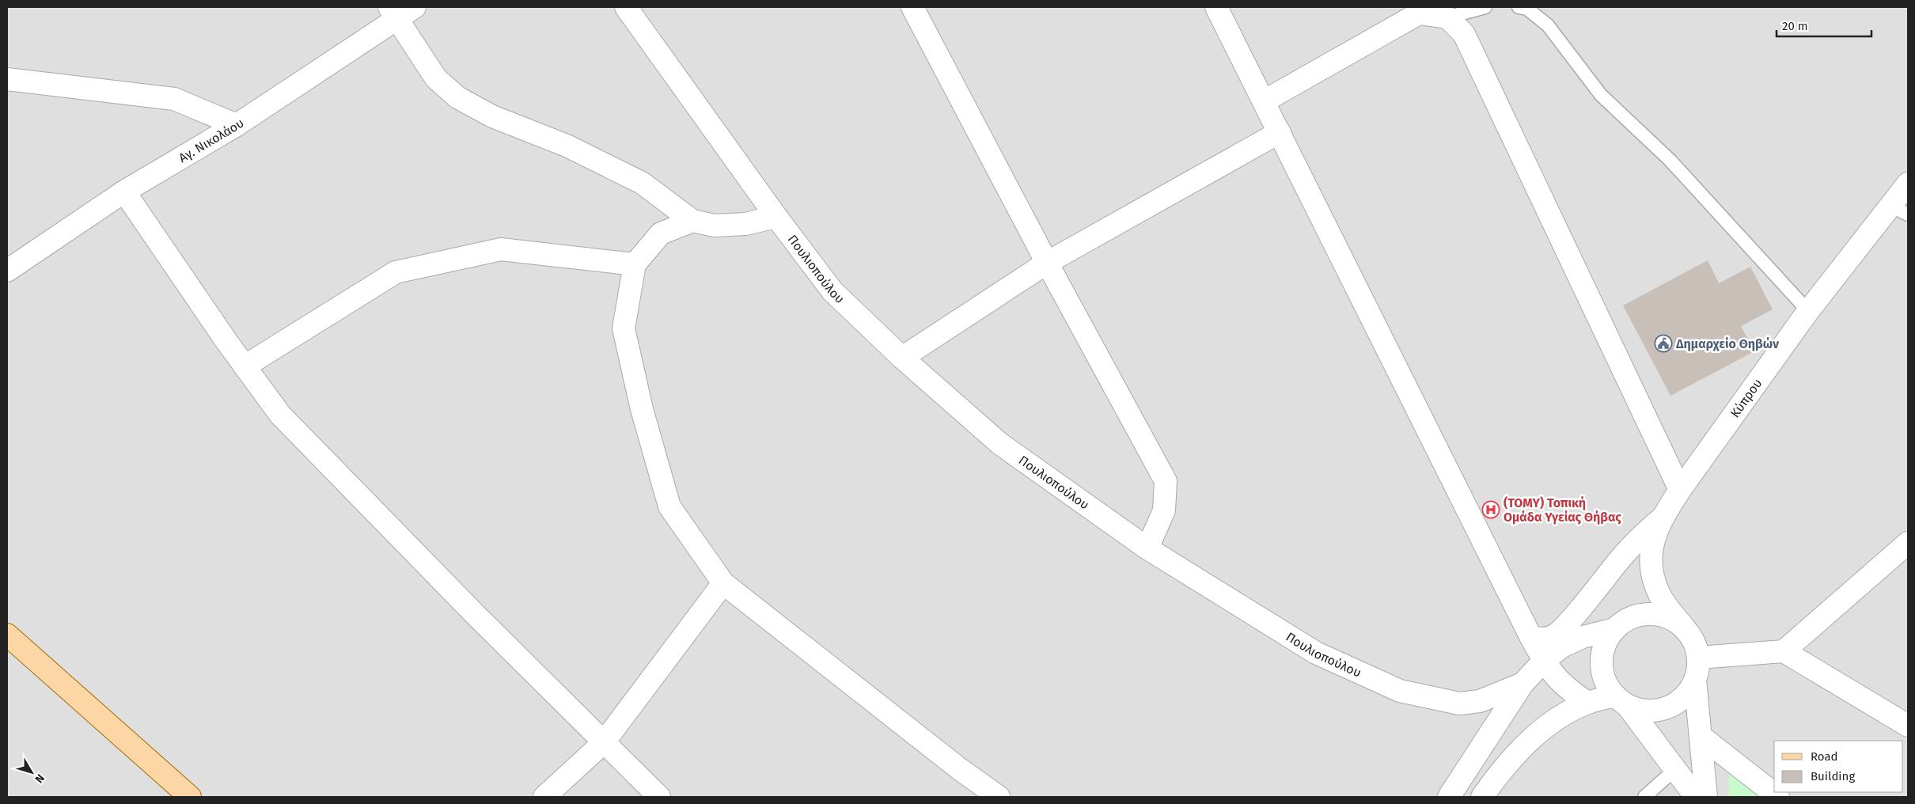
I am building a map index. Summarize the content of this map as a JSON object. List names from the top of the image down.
{
  "streets": {
    "street": ["Αγ. Νικολάου", "Πουλιοπούλου", "Κύπρου"]
  },
  "crossings": [
    ["Πουλιοπούλου", "Κύπρου"]
  ],
  "places": {
    "public building": ["Δημαρχείο Θηβών"],
    "hospital": ["(ΤΟΜΥ) Τοπική Ομάδα Υγείας Θήβας"]
  },
  "legend": ["Road", "Building"],
  "scale_bar": "20 m",
  "north": "bottom right"
}
